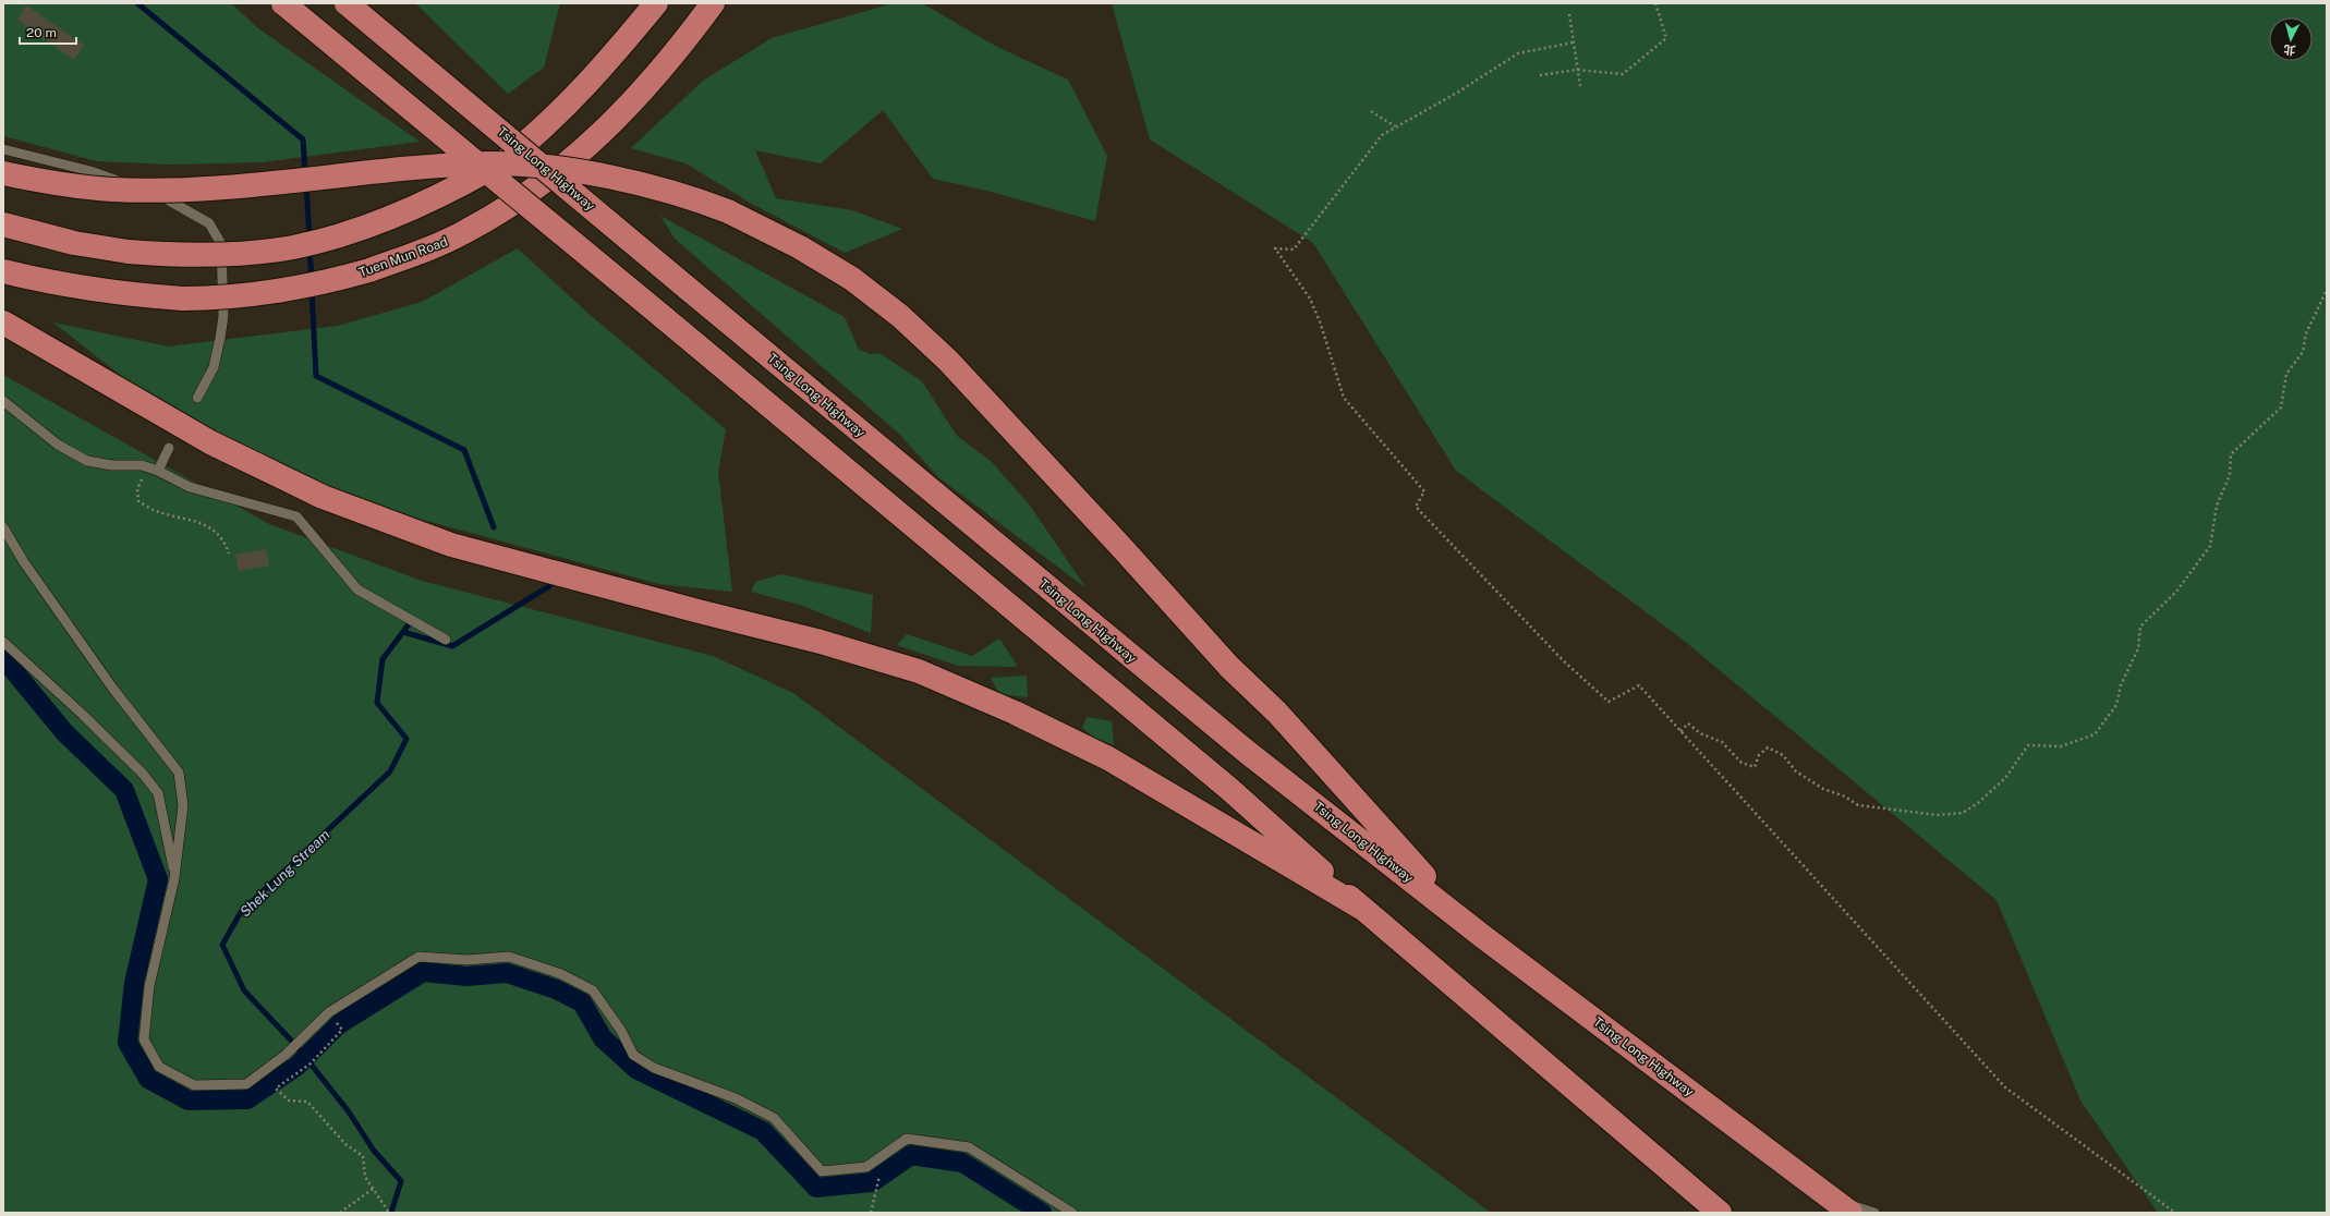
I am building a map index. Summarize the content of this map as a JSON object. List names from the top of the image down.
{
  "streets": {
    "highway": ["Tsing Long Highway", "Tuen Mun Road"]
  },
  "water": ["Shek Lung Stream"],
  "scale_bar": "20 m",
  "north": "bottom"
}
